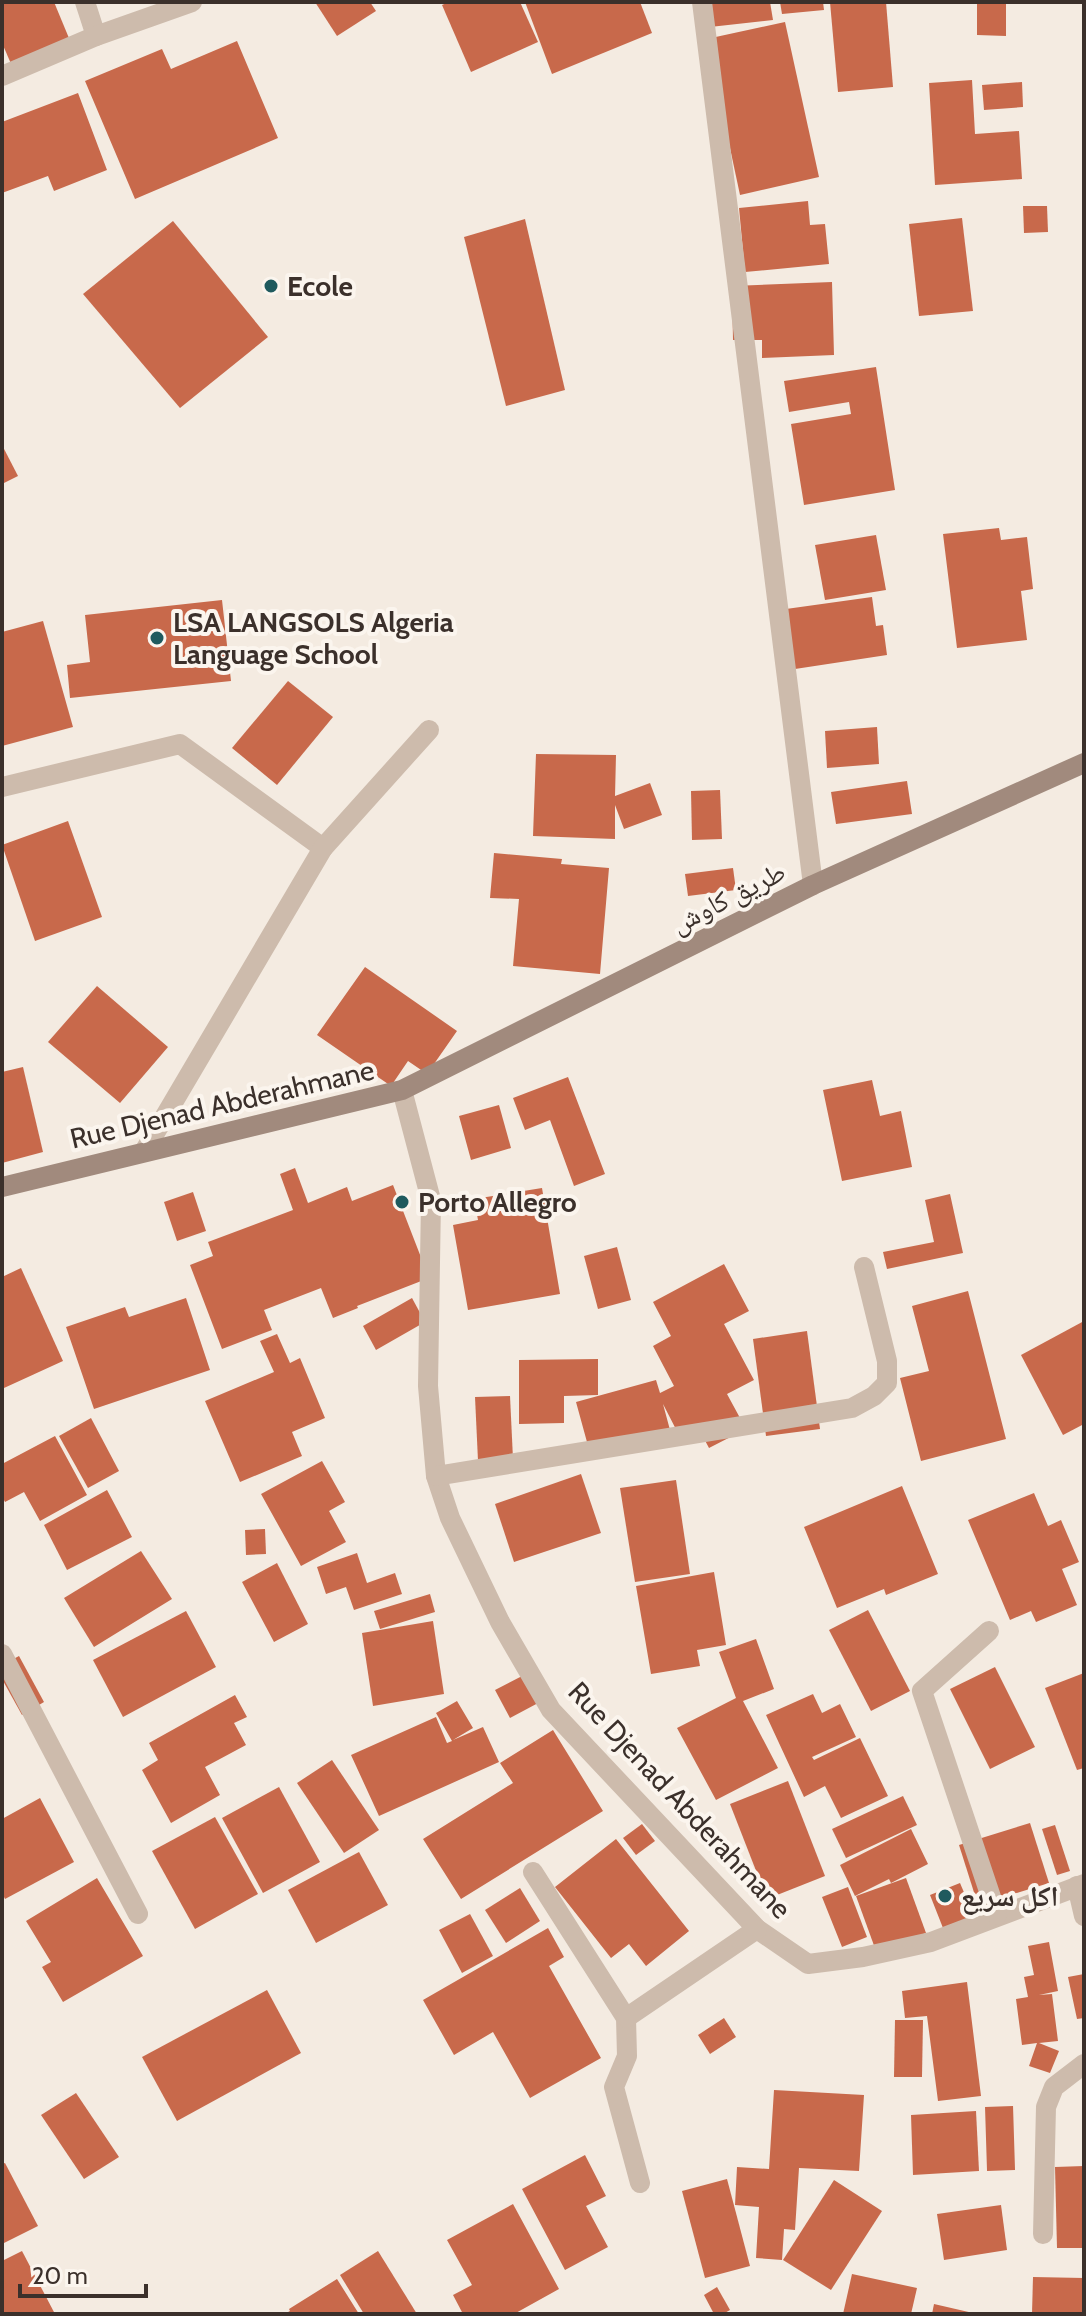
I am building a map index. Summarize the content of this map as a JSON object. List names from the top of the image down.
{
  "streets": {
    "street": ["طريق كاوش", "Rue Djenad Abderahmane"]
  },
  "crossings": [
    ["طريق كاوش", "Rue Djenad Abderahmane"]
  ],
  "places": [
    "Ecole",
    "LSA LANGSOLS Algeria Language School",
    "Porto Allegro",
    "اكل سريع"
  ],
  "scale_bar": "20 m"
}
